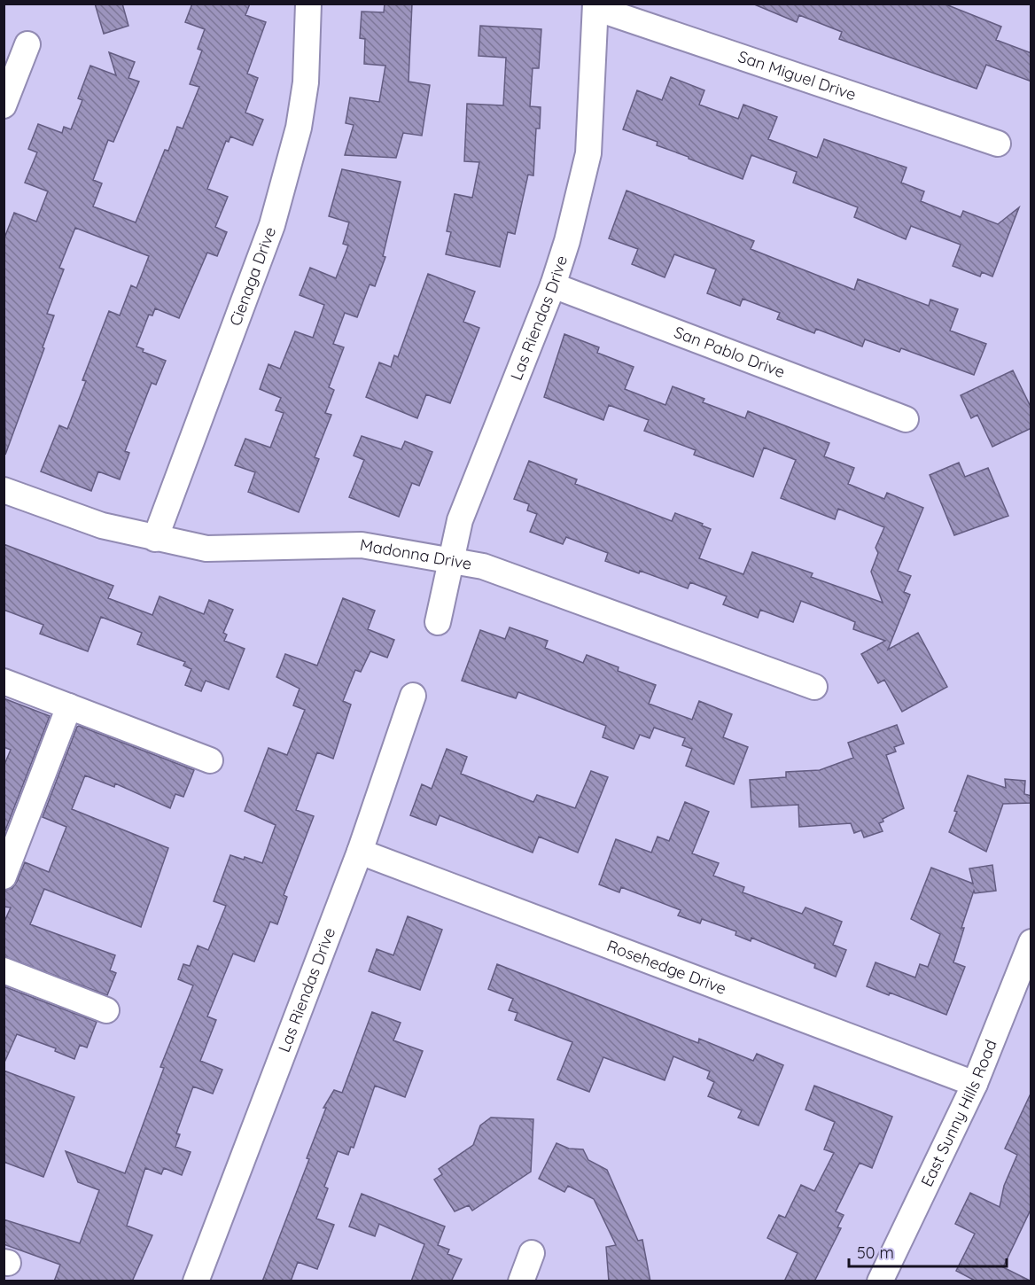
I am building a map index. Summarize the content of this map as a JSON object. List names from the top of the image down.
{
  "streets": {
    "street": [
      "San Miguel Drive",
      "Cienaga Drive",
      "Las Riendas Drive",
      "San Pablo Drive",
      "Madonna Drive",
      "Rosehedge Drive",
      "East Sunny Hills Road"
    ]
  },
  "crossings": [
    ["San Miguel Drive", "Las Riendas Drive"],
    ["Cienaga Drive", "Madonna Drive"],
    ["Las Riendas Drive", "San Pablo Drive"],
    ["Las Riendas Drive", "Madonna Drive"],
    ["Las Riendas Drive", "Rosehedge Drive"],
    ["Rosehedge Drive", "East Sunny Hills Road"]
  ],
  "scale_bar": "50 m"
}
